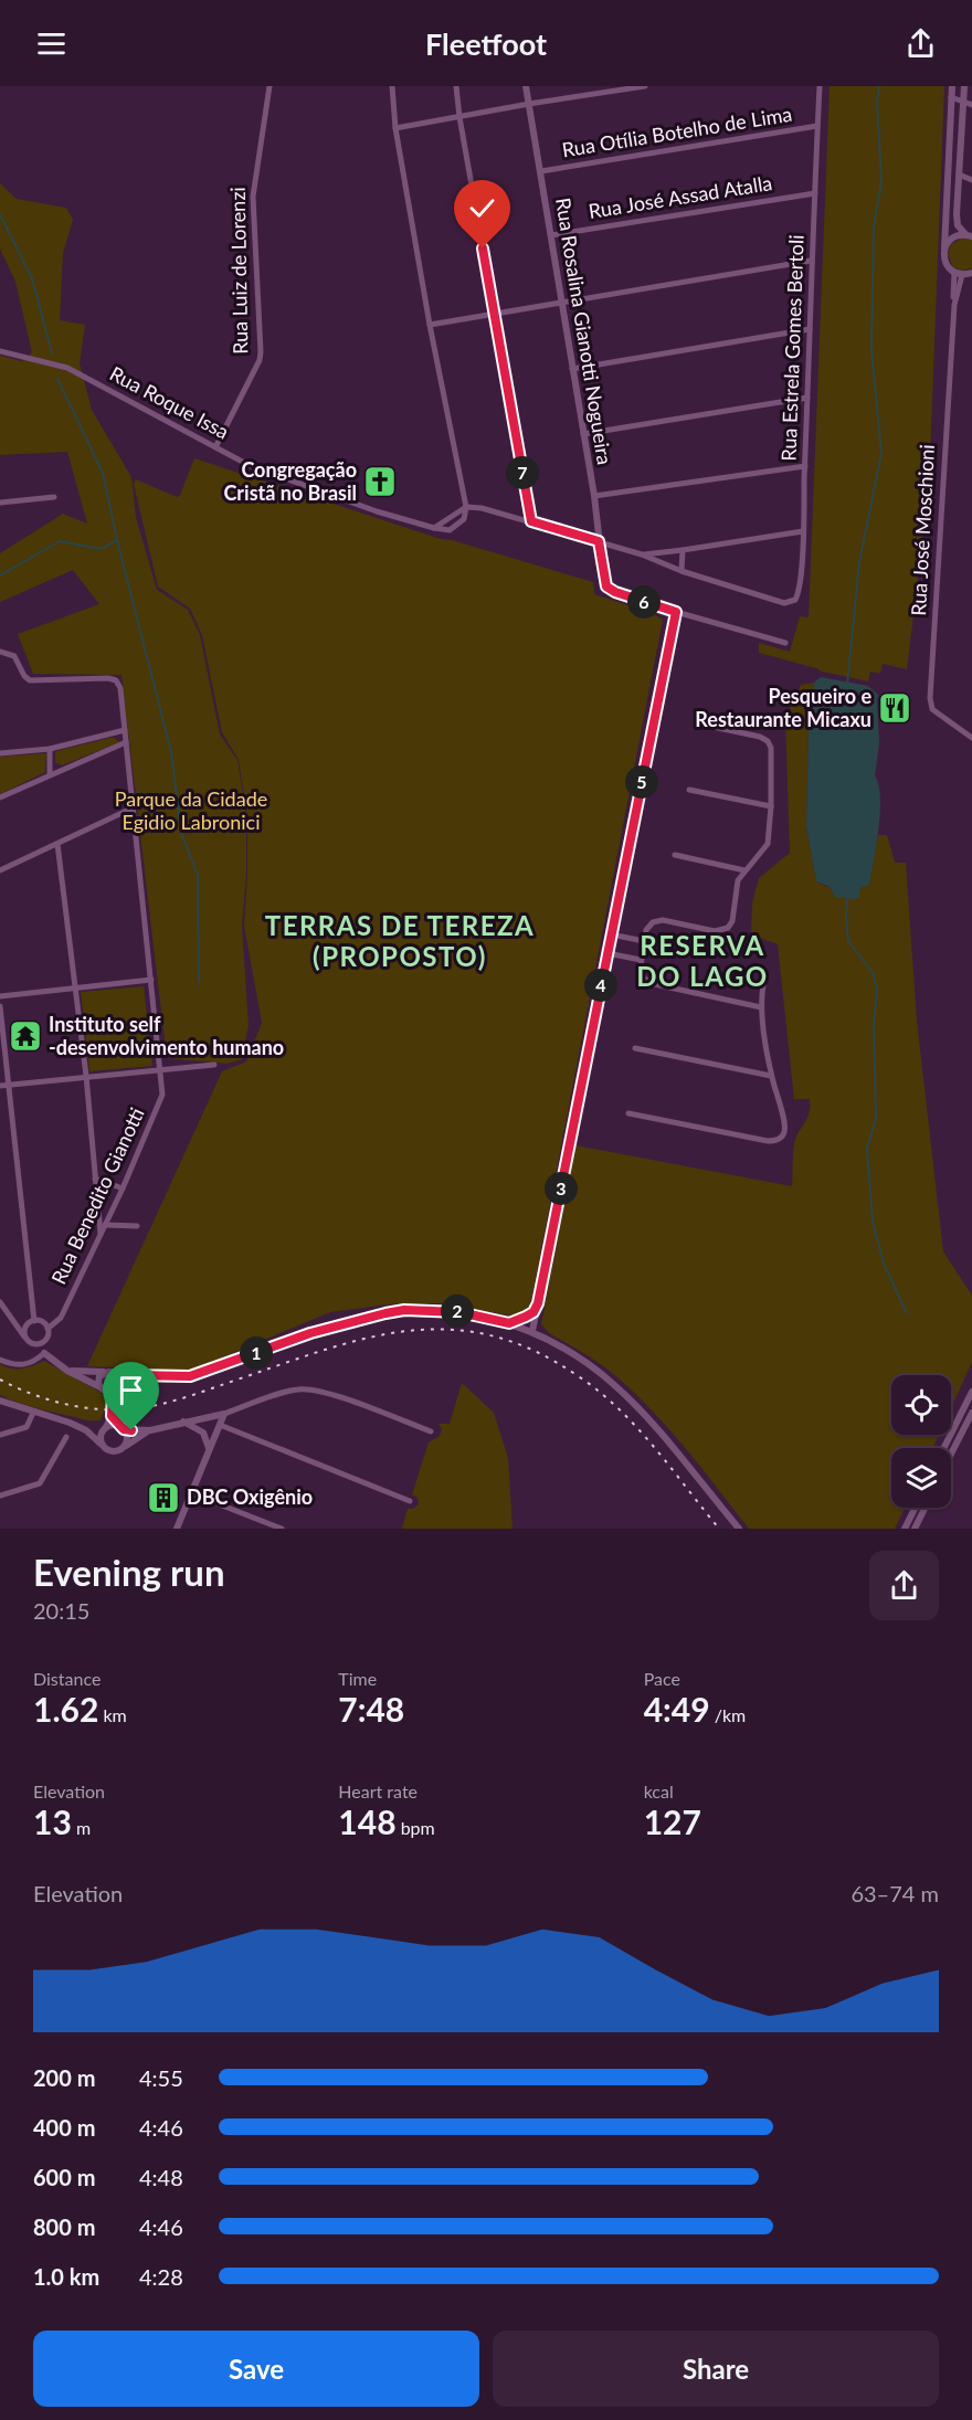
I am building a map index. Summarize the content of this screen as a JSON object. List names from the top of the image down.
{
  "streets": {
    "street": [
      "Rua Otília Botelho de Lima",
      "Rua José Assad Atalla",
      "Rua Luiz de Lorenzi",
      "Rua Rosalina Gianotti Nogueira",
      "Rua Estrela Gomes Bertoli",
      "Rua Roque Issa",
      "Rua José Moschioni",
      "Rua Benedito Gianotti"
    ]
  },
  "crossings": [
    ["Rua Otília Botelho de Lima", "Rua Rosalina Gianotti Nogueira"],
    ["Rua Otília Botelho de Lima", "Rua Estrela Gomes Bertoli"],
    ["Rua José Assad Atalla", "Rua Rosalina Gianotti Nogueira"],
    ["Rua José Assad Atalla", "Rua Estrela Gomes Bertoli"],
    ["Rua Luiz de Lorenzi", "Rua Roque Issa"]
  ],
  "districts": ["TERRAS DE TEREZA (PROPOSTO)", "RESERVA DO LAGO"],
  "parks": ["Parque da Cidade Egidio Labronici"],
  "places": {
    "church": ["Congregação Cristã no Brasil"],
    "restaurant": ["Pesqueiro e Restaurante Micaxu"],
    "temple": ["Instituto self -desenvolvimento humano"],
    "building": ["DBC Oxigênio"]
  },
  "page": {
    "header": "Fleetfoot",
    "pins": [
      "7",
      "6",
      "5",
      "4",
      "3",
      "2",
      "1"
    ],
    "heading": ["Evening run", "20:15"],
    "stats": [
      ["Distance", "1.62 km"],
      ["Time", "7:48"],
      ["Pace", "4:49 /km"],
      ["Elevation", "13 m"],
      ["Heart rate", "148 bpm"],
      ["kcal", "127"]
    ],
    "chart": ["Elevation", "63–74 m"],
    "list": [
      {
        "name": "200 m",
        "note": "4:55"
      },
      {
        "name": "400 m",
        "note": "4:46"
      },
      {
        "name": "600 m",
        "note": "4:48"
      },
      {
        "name": "800 m",
        "note": "4:46"
      },
      {
        "name": "1.0 km",
        "note": "4:28"
      }
    ],
    "buttons": ["Save", "Share"]
  }
}
